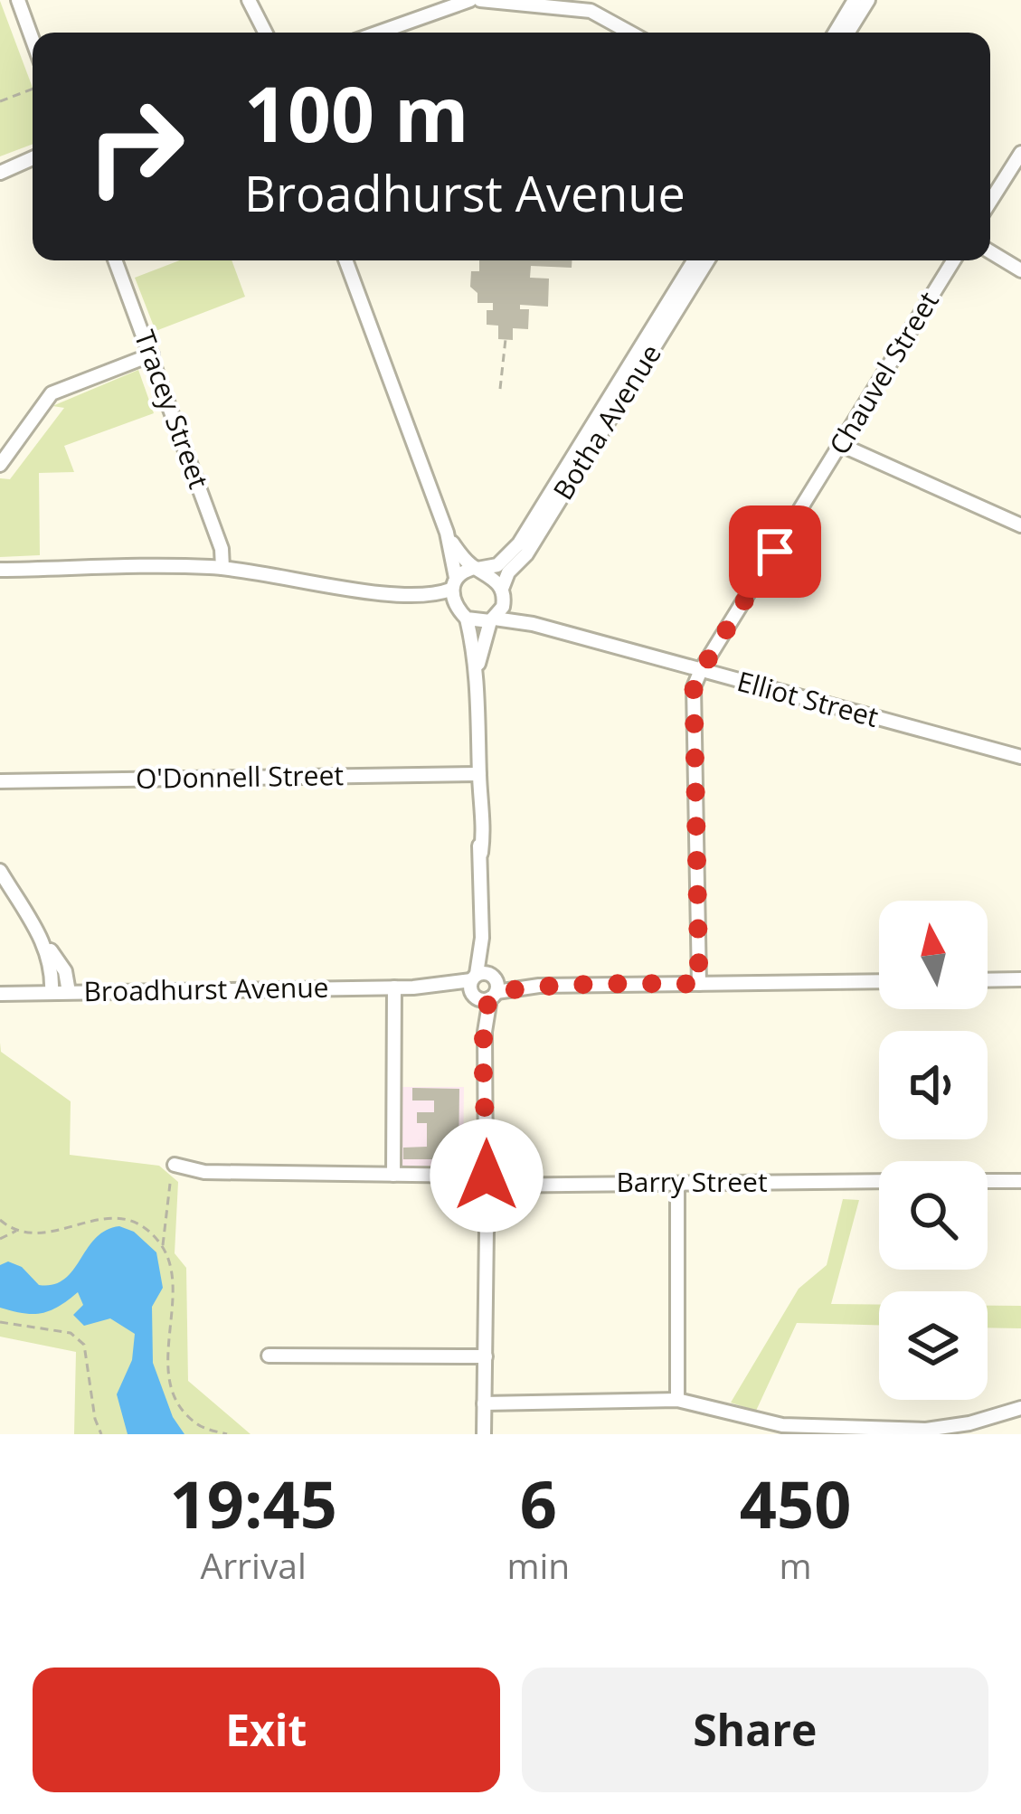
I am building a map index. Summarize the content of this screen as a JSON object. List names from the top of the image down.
{
  "streets": {
    "street": [
      "Chauvel Street",
      "Tracey Street",
      "Botha Avenue",
      "Elliot Street",
      "O'Donnell Street",
      "Broadhurst Avenue",
      "Barry Street"
    ]
  },
  "crossings": [
    ["Chauvel Street", "Elliot Street"],
    ["Chauvel Street", "Broadhurst Avenue"],
    ["Botha Avenue", "Elliot Street"]
  ],
  "north": "top",
  "page": {
    "turn": ["100 m", "Broadhurst Avenue"],
    "eta": [
      "19:45",
      "Arrival",
      "6",
      "min",
      "450",
      "m"
    ],
    "buttons": ["Exit", "Share"]
  }
}
